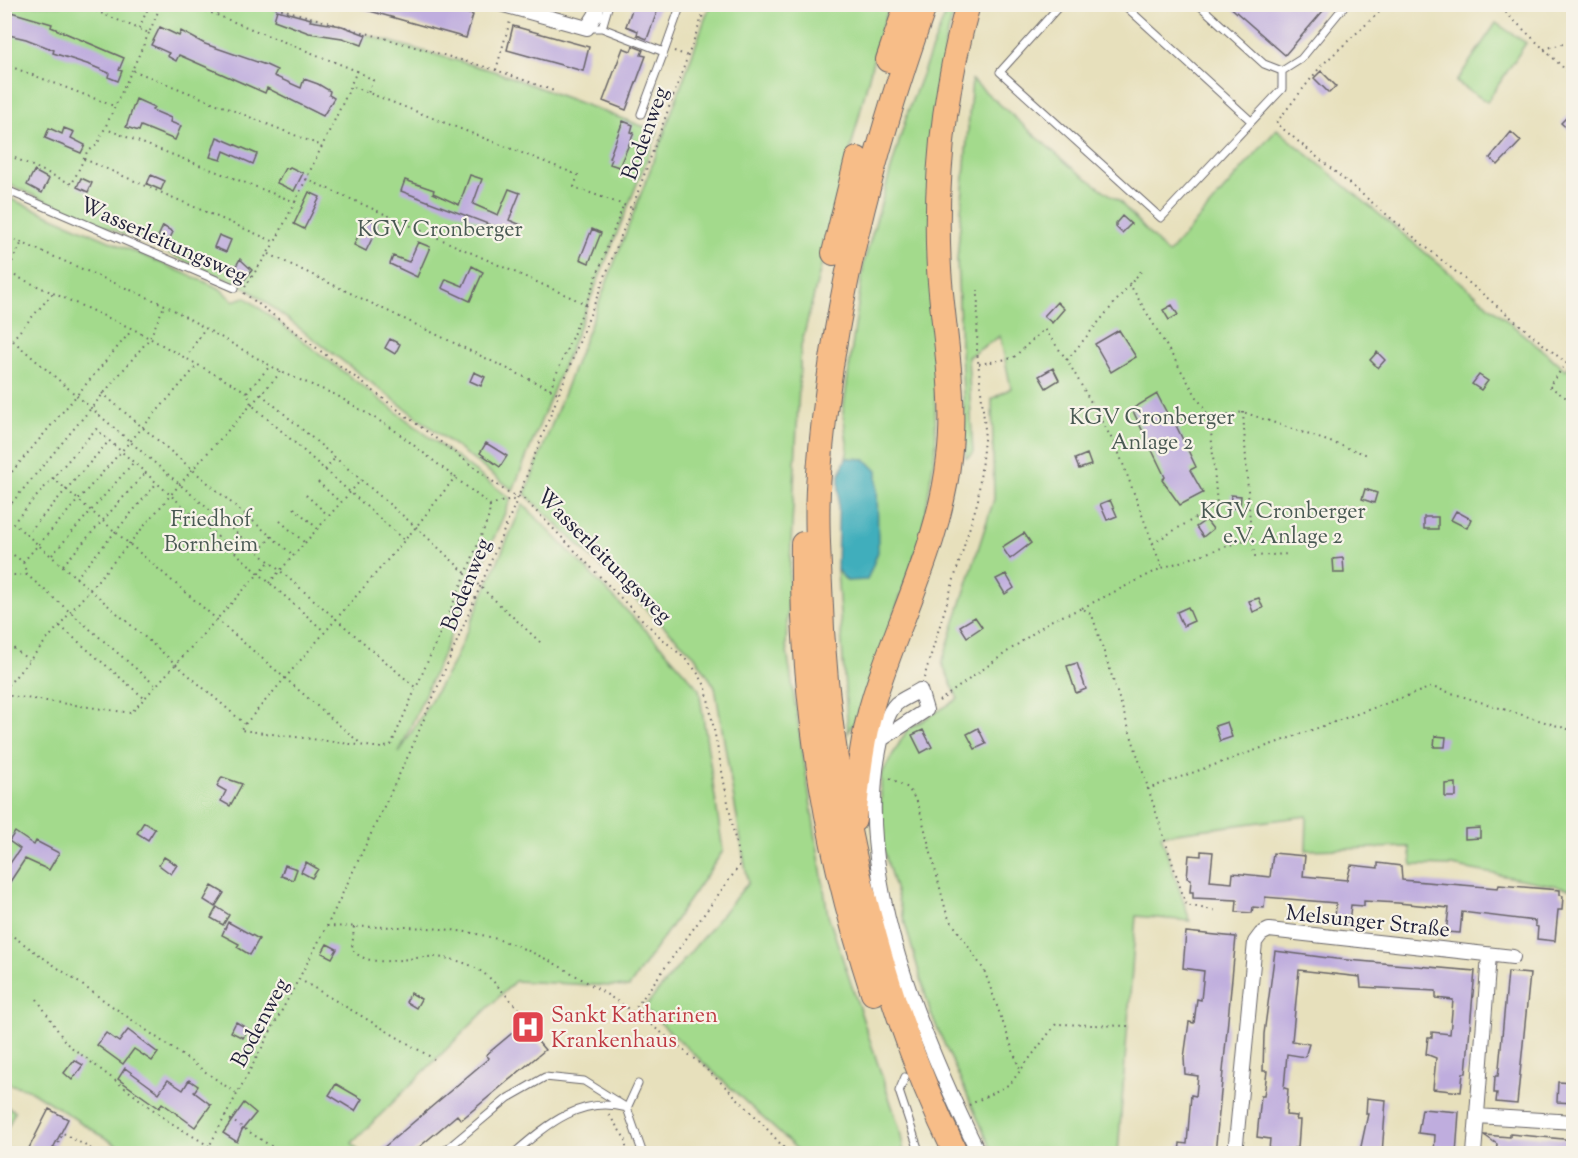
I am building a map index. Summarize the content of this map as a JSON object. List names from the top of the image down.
{
  "streets": {
    "street": ["Melsunger Straße"],
    "lane": ["Wasserleitungsweg"],
    "path": ["Bodenweg"]
  },
  "crossings": [
    ["Bodenweg", "Wasserleitungsweg"]
  ],
  "parks": [
    "KGV Cronberger",
    "KGV Cronberger Anlage 2",
    "KGV Cronberger e.V. Anlage 2",
    "Friedhof Bornheim"
  ],
  "places": {
    "hospital": ["Sankt Katharinen Krankenhaus"]
  }
}
